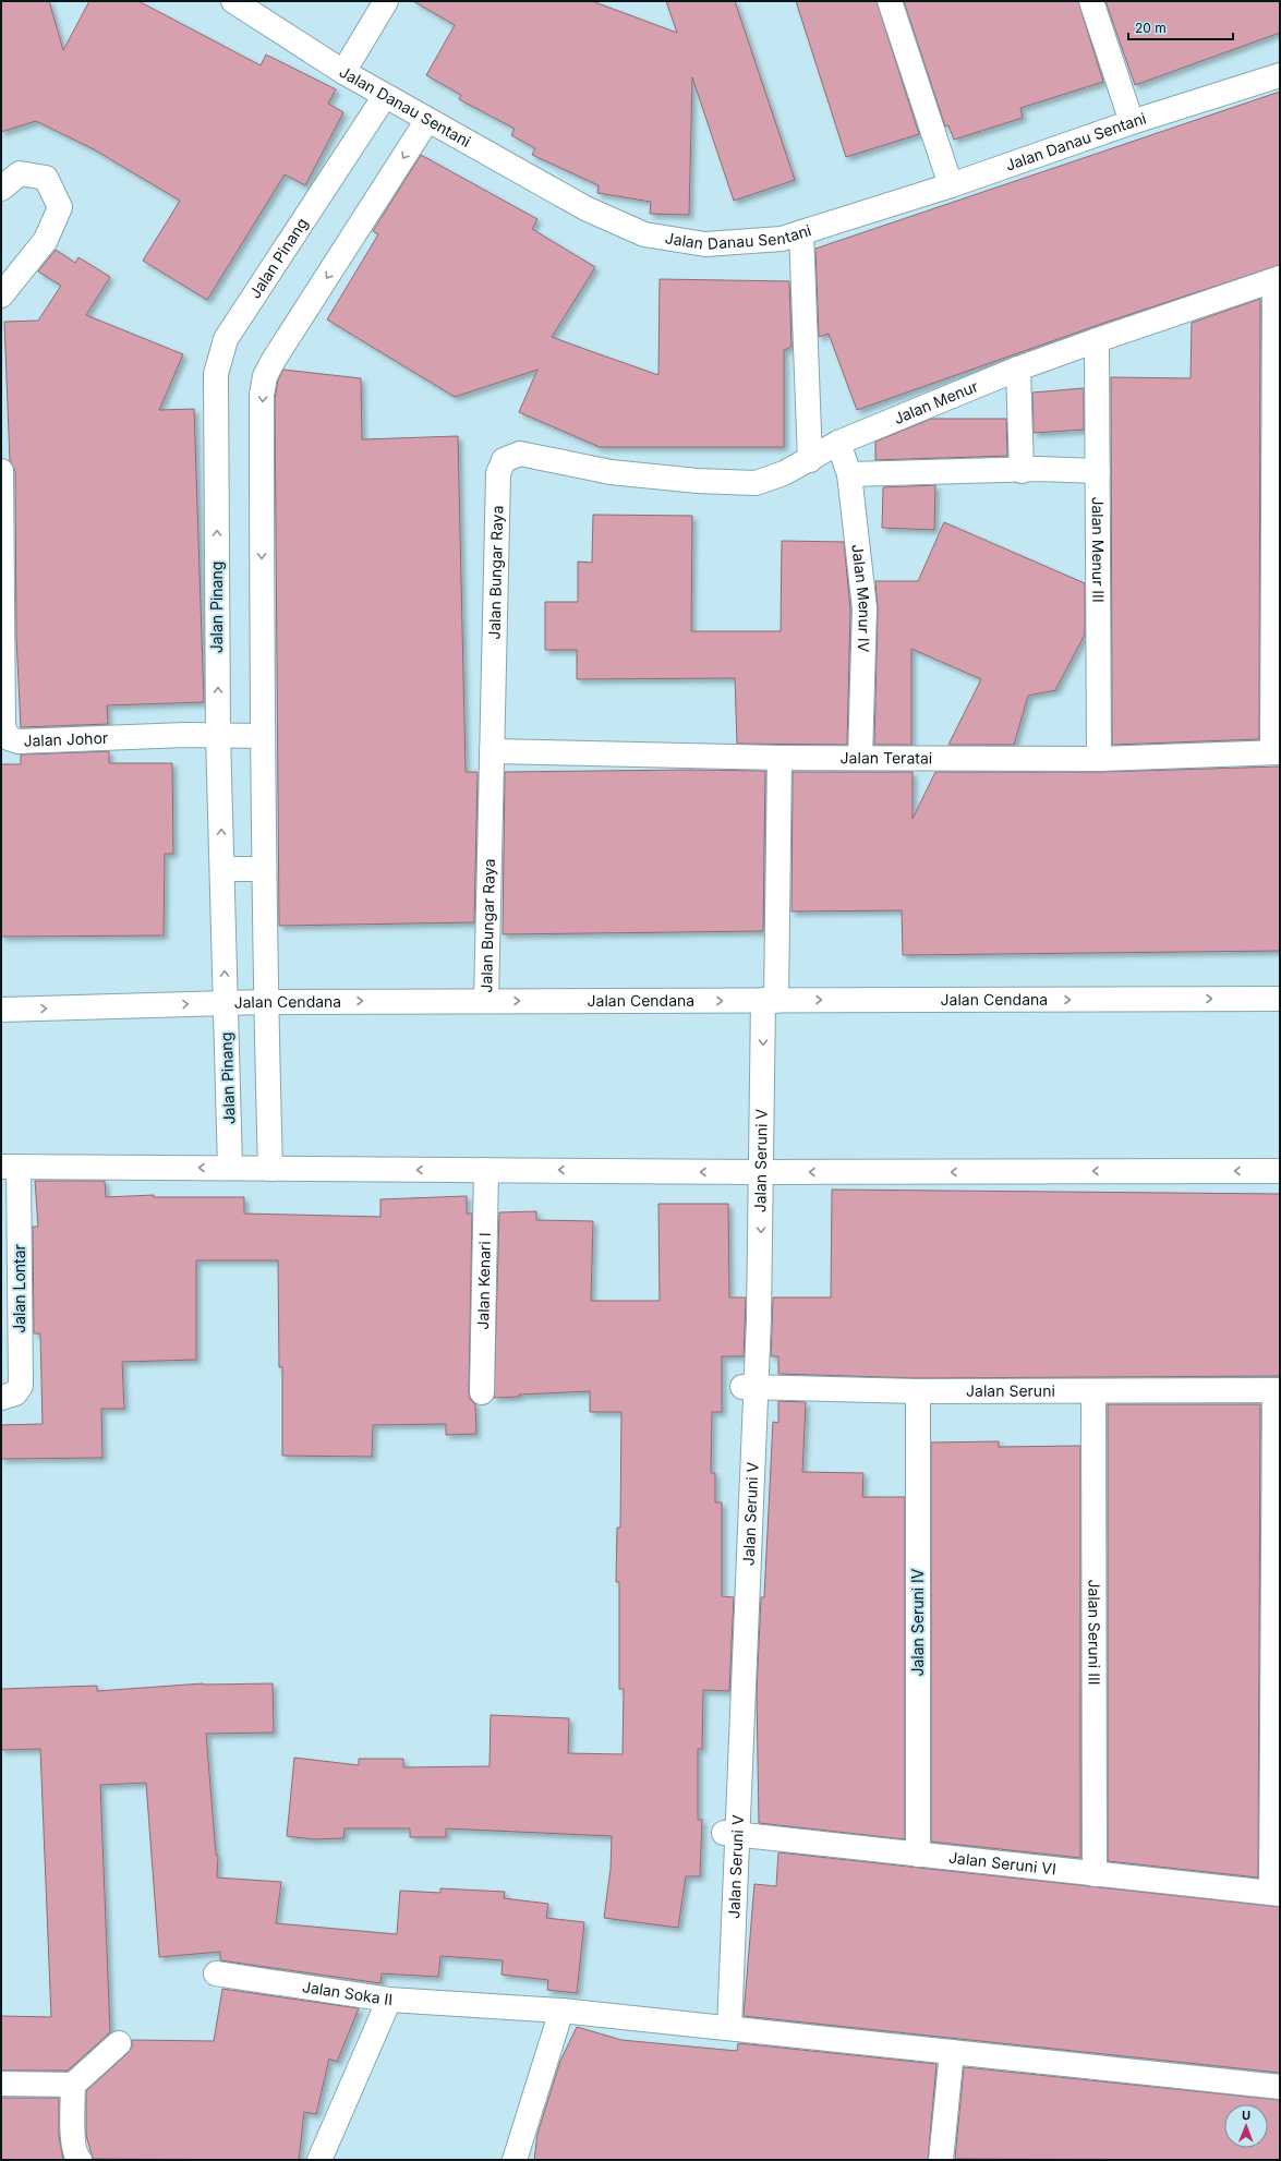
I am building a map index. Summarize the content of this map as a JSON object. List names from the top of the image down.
{
  "streets": {
    "street": [
      "Jalan Danau Sentani",
      "Jalan Pinang",
      "Jalan Menur",
      "Jalan Menur III",
      "Jalan Bungar Raya",
      "Jalan Menur IV",
      "Jalan Johor",
      "Jalan Teratai",
      "Jalan Cendana",
      "Jalan Seruni V",
      "Jalan Kenari I",
      "Jalan Lontar",
      "Jalan Seruni",
      "Jalan Seruni IV",
      "Jalan Seruni III",
      "Jalan Seruni VI",
      "Jalan Soka II"
    ]
  },
  "crossings": [
    ["Jalan Danau Sentani", "Jalan Pinang"],
    ["Jalan Pinang", "Jalan Johor"],
    ["Jalan Pinang", "Jalan Cendana"],
    ["Jalan Menur", "Jalan Menur III"],
    ["Jalan Menur", "Jalan Bungar Raya"],
    ["Jalan Menur", "Jalan Menur IV"],
    ["Jalan Menur III", "Jalan Teratai"],
    ["Jalan Bungar Raya", "Jalan Teratai"],
    ["Jalan Bungar Raya", "Jalan Cendana"],
    ["Jalan Menur IV", "Jalan Teratai"],
    ["Jalan Teratai", "Jalan Seruni V"],
    ["Jalan Cendana", "Jalan Seruni V"],
    ["Jalan Seruni V", "Jalan Seruni"],
    ["Jalan Seruni V", "Jalan Seruni VI"],
    ["Jalan Seruni", "Jalan Seruni IV"],
    ["Jalan Seruni", "Jalan Seruni III"],
    ["Jalan Seruni IV", "Jalan Seruni VI"],
    ["Jalan Seruni III", "Jalan Seruni VI"]
  ],
  "scale_bar": "20 m",
  "north": "top"
}
